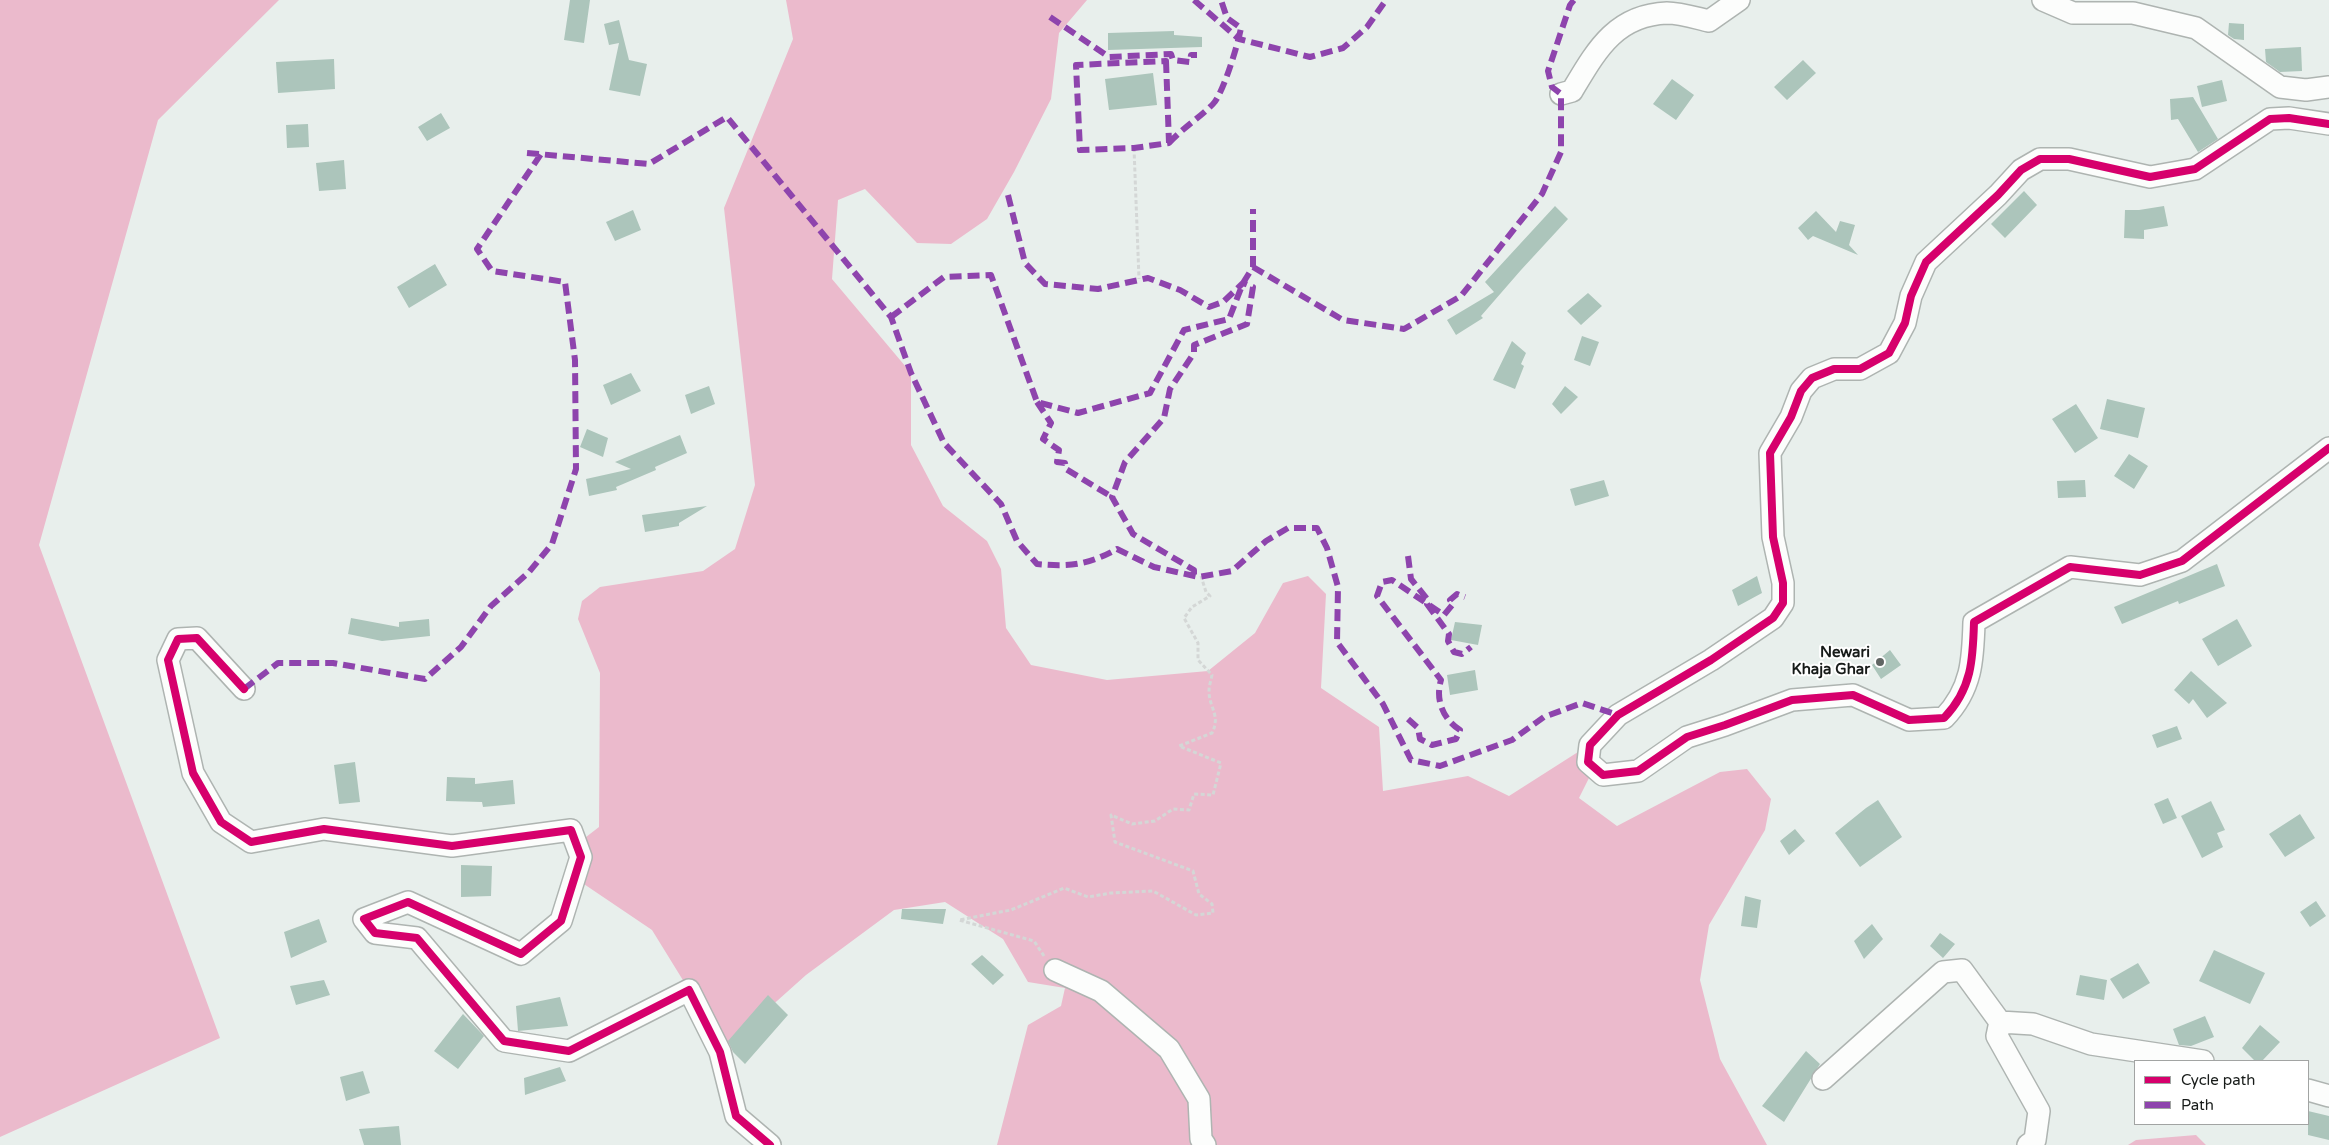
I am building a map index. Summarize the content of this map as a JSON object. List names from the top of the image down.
{
  "places": ["Newari Khaja Ghar"],
  "legend": ["Cycle path", "Path"]
}
